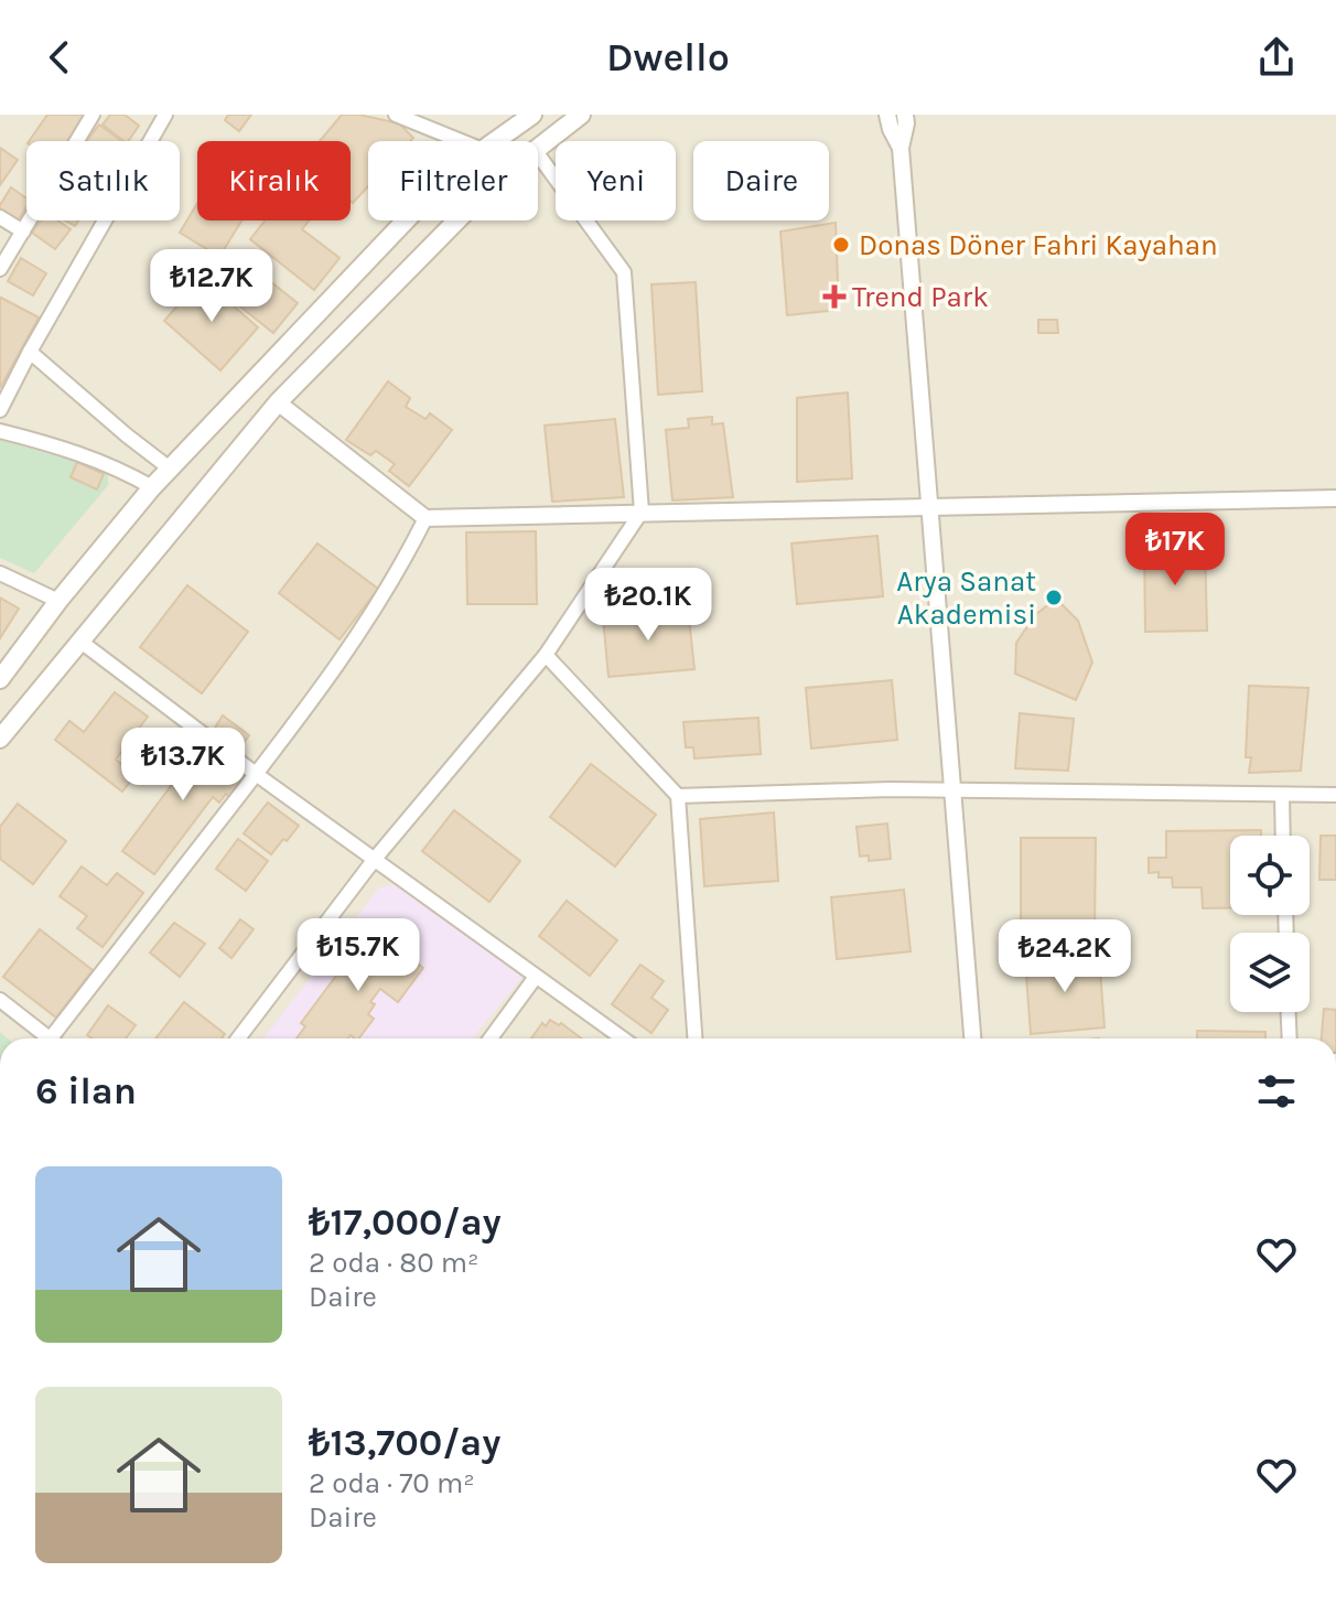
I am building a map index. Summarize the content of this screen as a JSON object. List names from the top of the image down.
{
  "places": {
    "other": ["Donas Döner Fahri Kayahan", "Arya Sanat Akademisi"],
    "health": ["Trend Park"]
  },
  "page": {
    "header": "Dwello",
    "chip": [
      "Satılık",
      "Kiralık",
      "Filtreler",
      "Yeni",
      "Daire"
    ],
    "price": [
      "₺12.7K",
      "₺17K",
      "₺20.1K",
      "₺13.7K",
      "₺15.7K",
      "₺24.2K"
    ],
    "heading": "6 ilan",
    "list": [
      {
        "name": "₺17,000/ay",
        "note": "2 oda · 80 m² · Daire"
      },
      {
        "name": "₺13,700/ay",
        "note": "2 oda · 70 m² · Daire"
      }
    ]
  }
}
